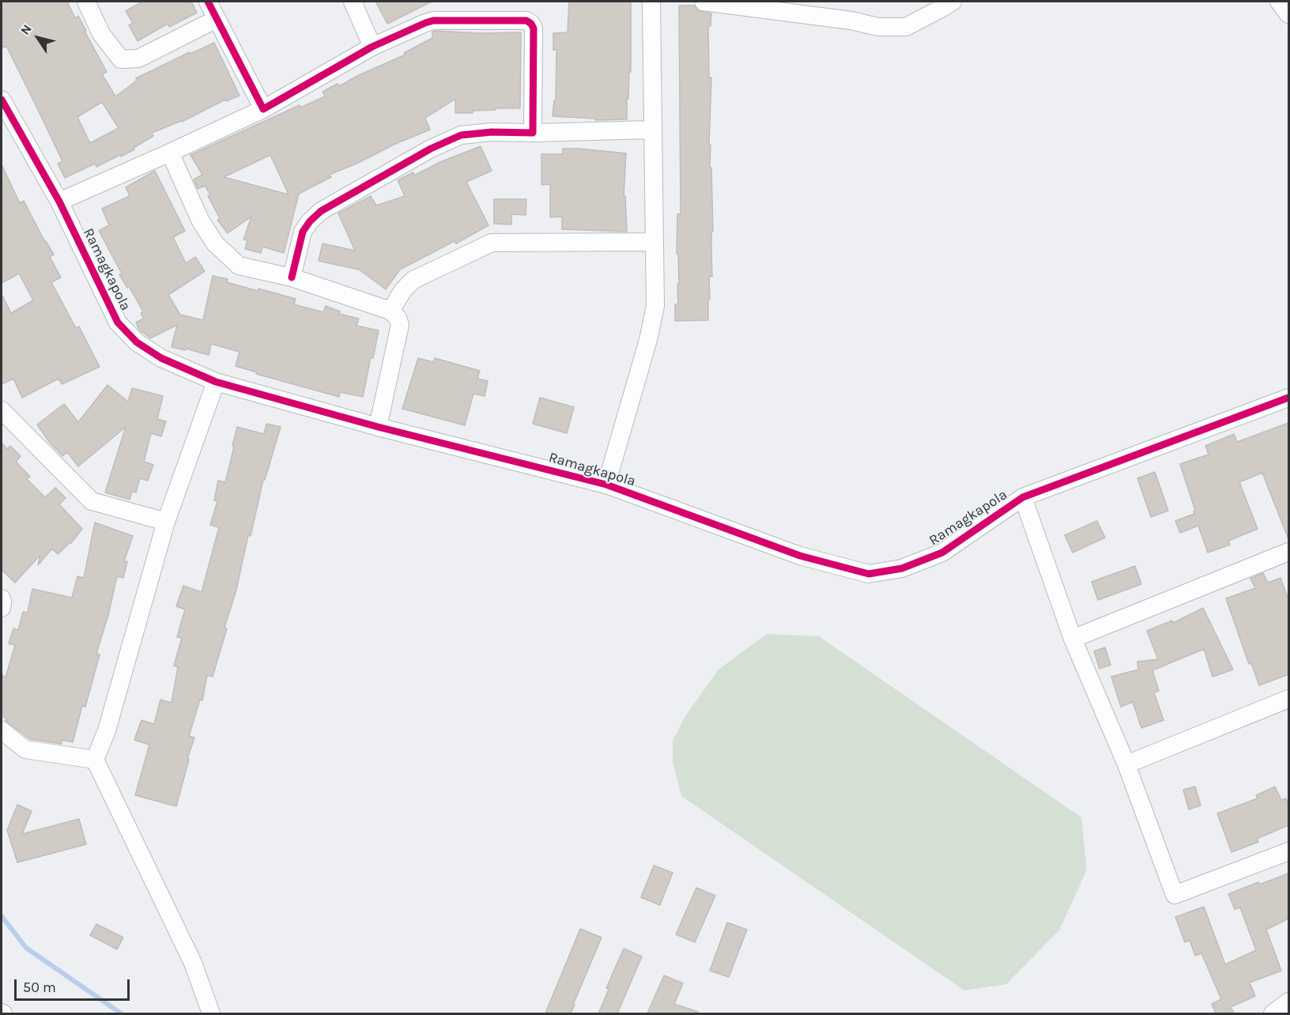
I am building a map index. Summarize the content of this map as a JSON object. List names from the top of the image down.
{
  "streets": {
    "street": ["Ramagkapola"]
  },
  "scale_bar": "50 m",
  "north": "top left"
}
